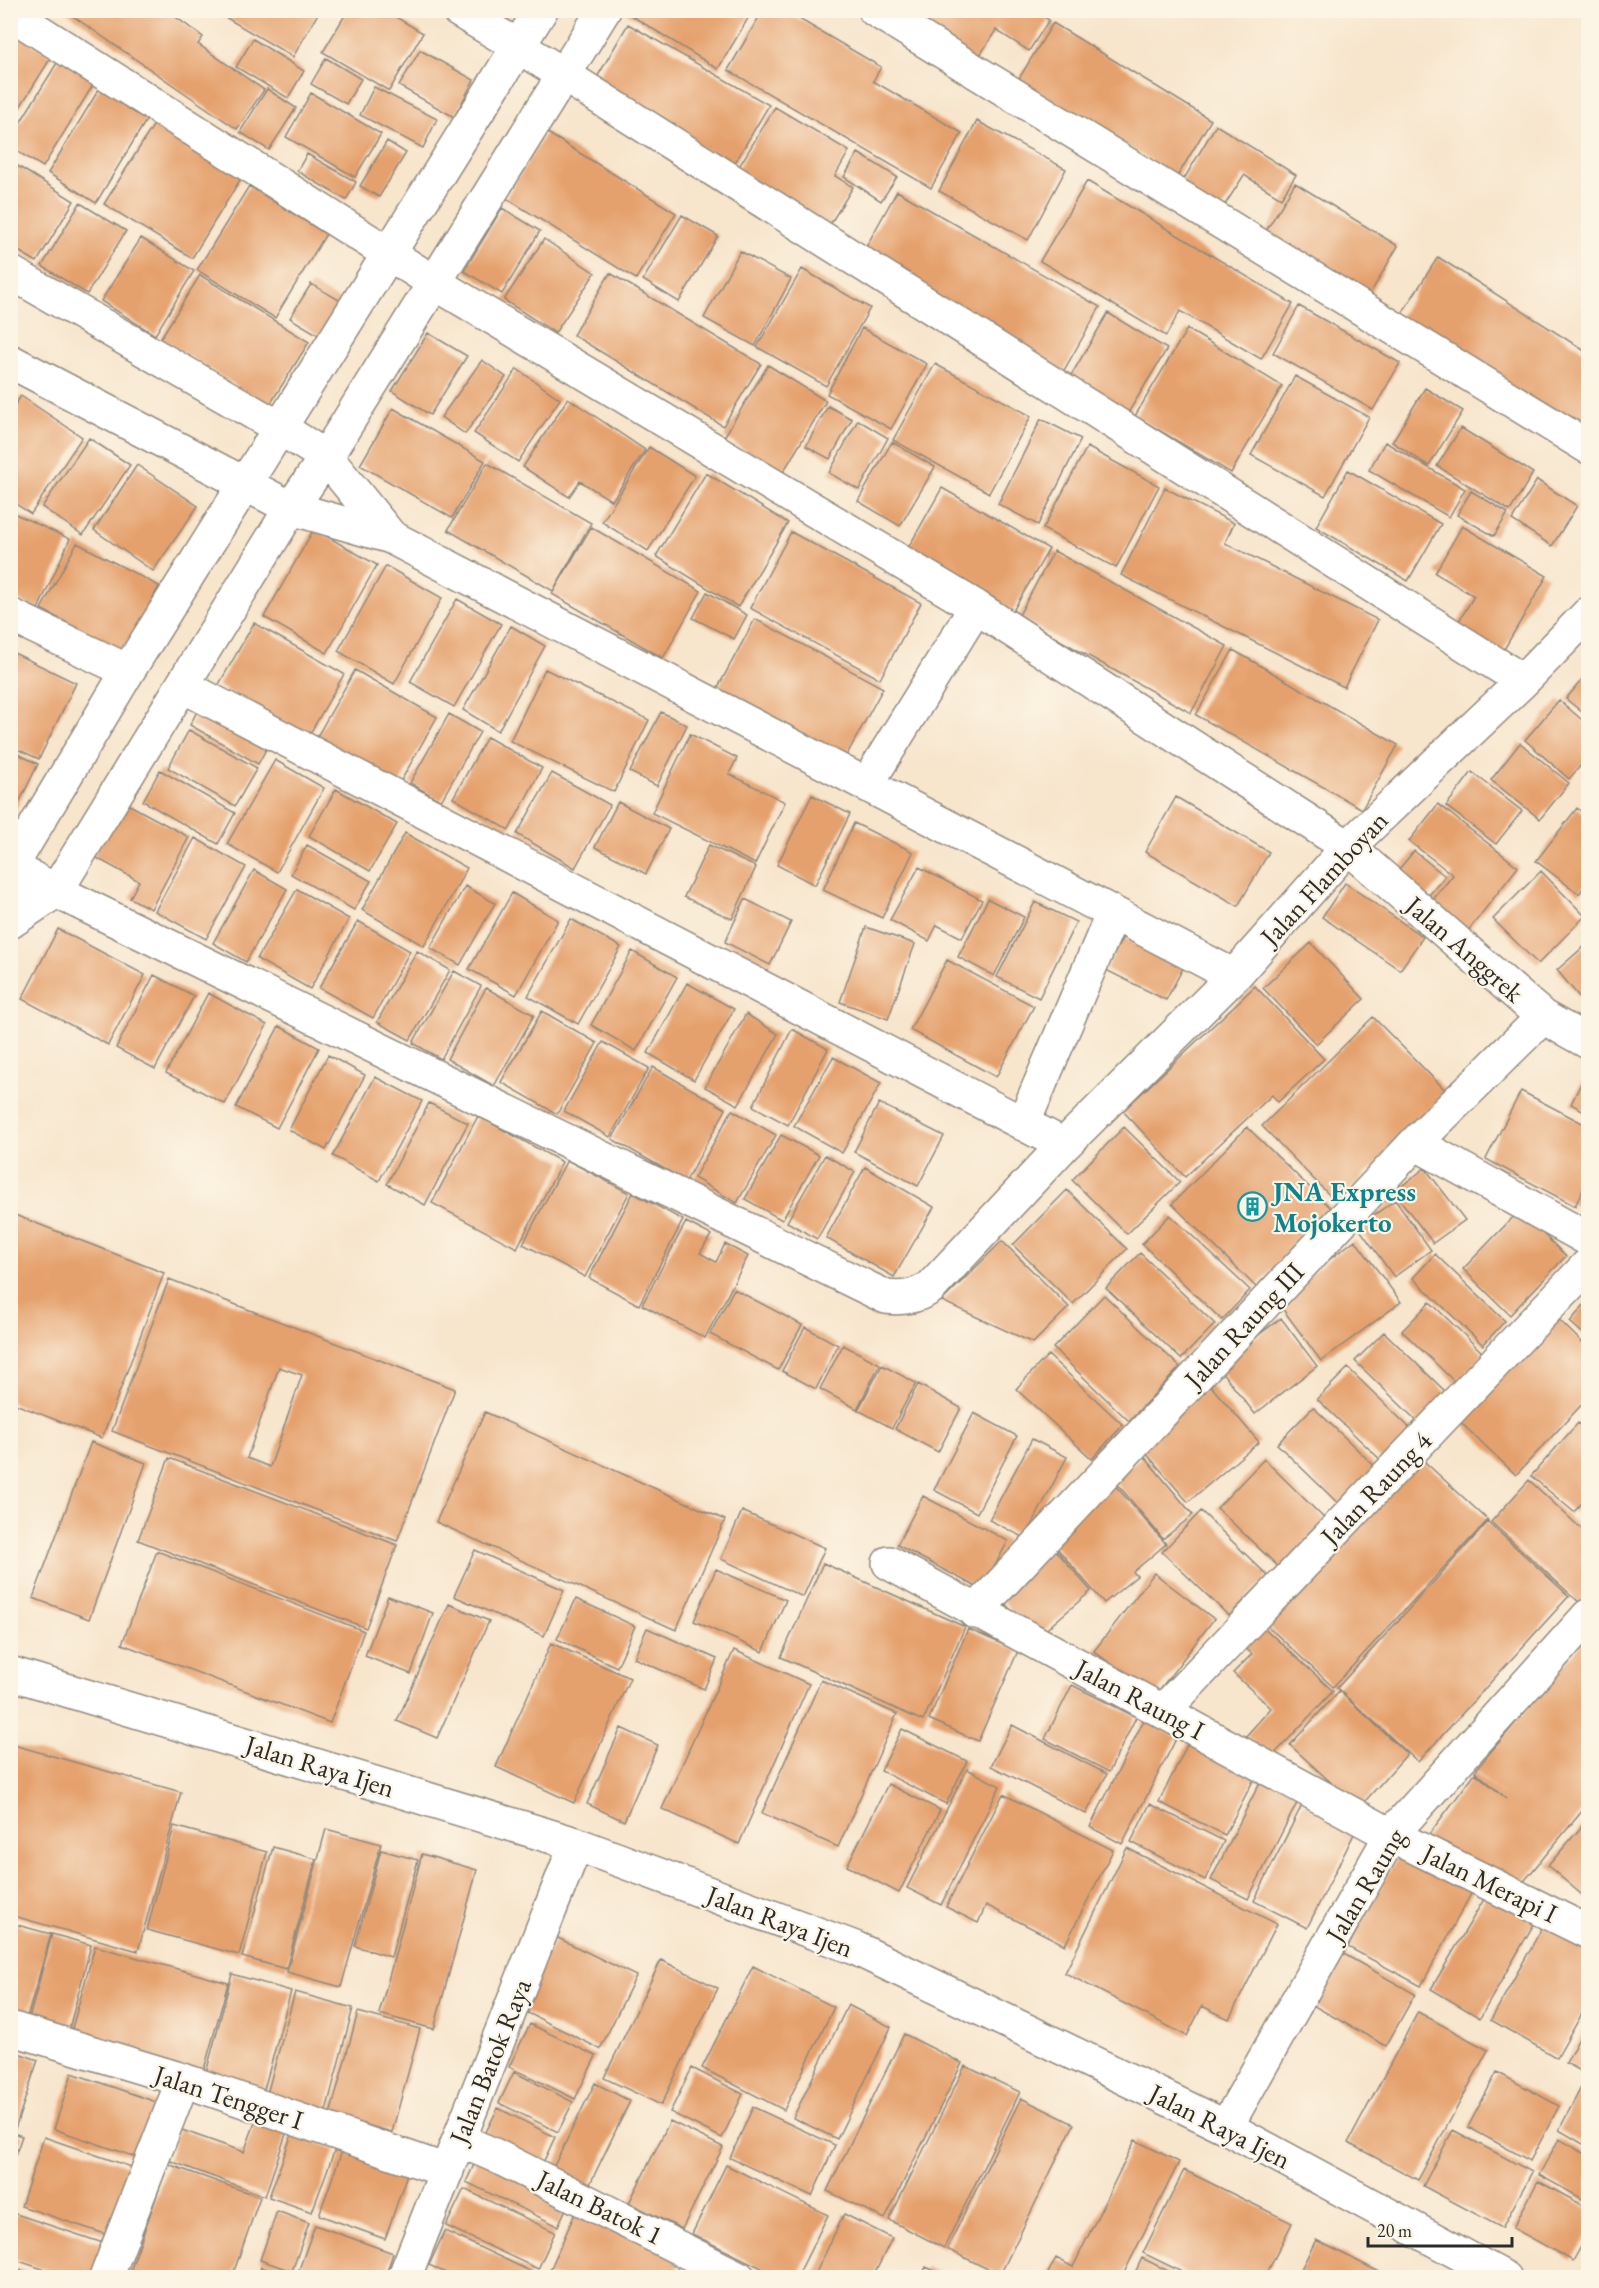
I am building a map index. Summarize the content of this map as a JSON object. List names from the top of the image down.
{
  "streets": {
    "street": [
      "Jalan Flamboyan",
      "Jalan Anggrek",
      "Jalan Raung III",
      "Jalan Raung 4",
      "Jalan Raung I",
      "Jalan Raya Ijen",
      "Jalan Merapi I",
      "Jalan Raung",
      "Jalan Batok Raya",
      "Jalan Tengger I",
      "Jalan Batok 1"
    ]
  },
  "crossings": [
    ["Jalan Flamboyan", "Jalan Anggrek"],
    ["Jalan Anggrek", "Jalan Raung III"],
    ["Jalan Raung III", "Jalan Raung I"],
    ["Jalan Raung 4", "Jalan Raung I"],
    ["Jalan Raung I", "Jalan Merapi I"],
    ["Jalan Raung I", "Jalan Raung"],
    ["Jalan Raya Ijen", "Jalan Raung"],
    ["Jalan Raya Ijen", "Jalan Batok Raya"],
    ["Jalan Merapi I", "Jalan Raung"],
    ["Jalan Batok Raya", "Jalan Tengger I"],
    ["Jalan Batok Raya", "Jalan Batok 1"]
  ],
  "places": {
    "building": ["JNA Express Mojokerto"]
  },
  "scale_bar": "20 m"
}
